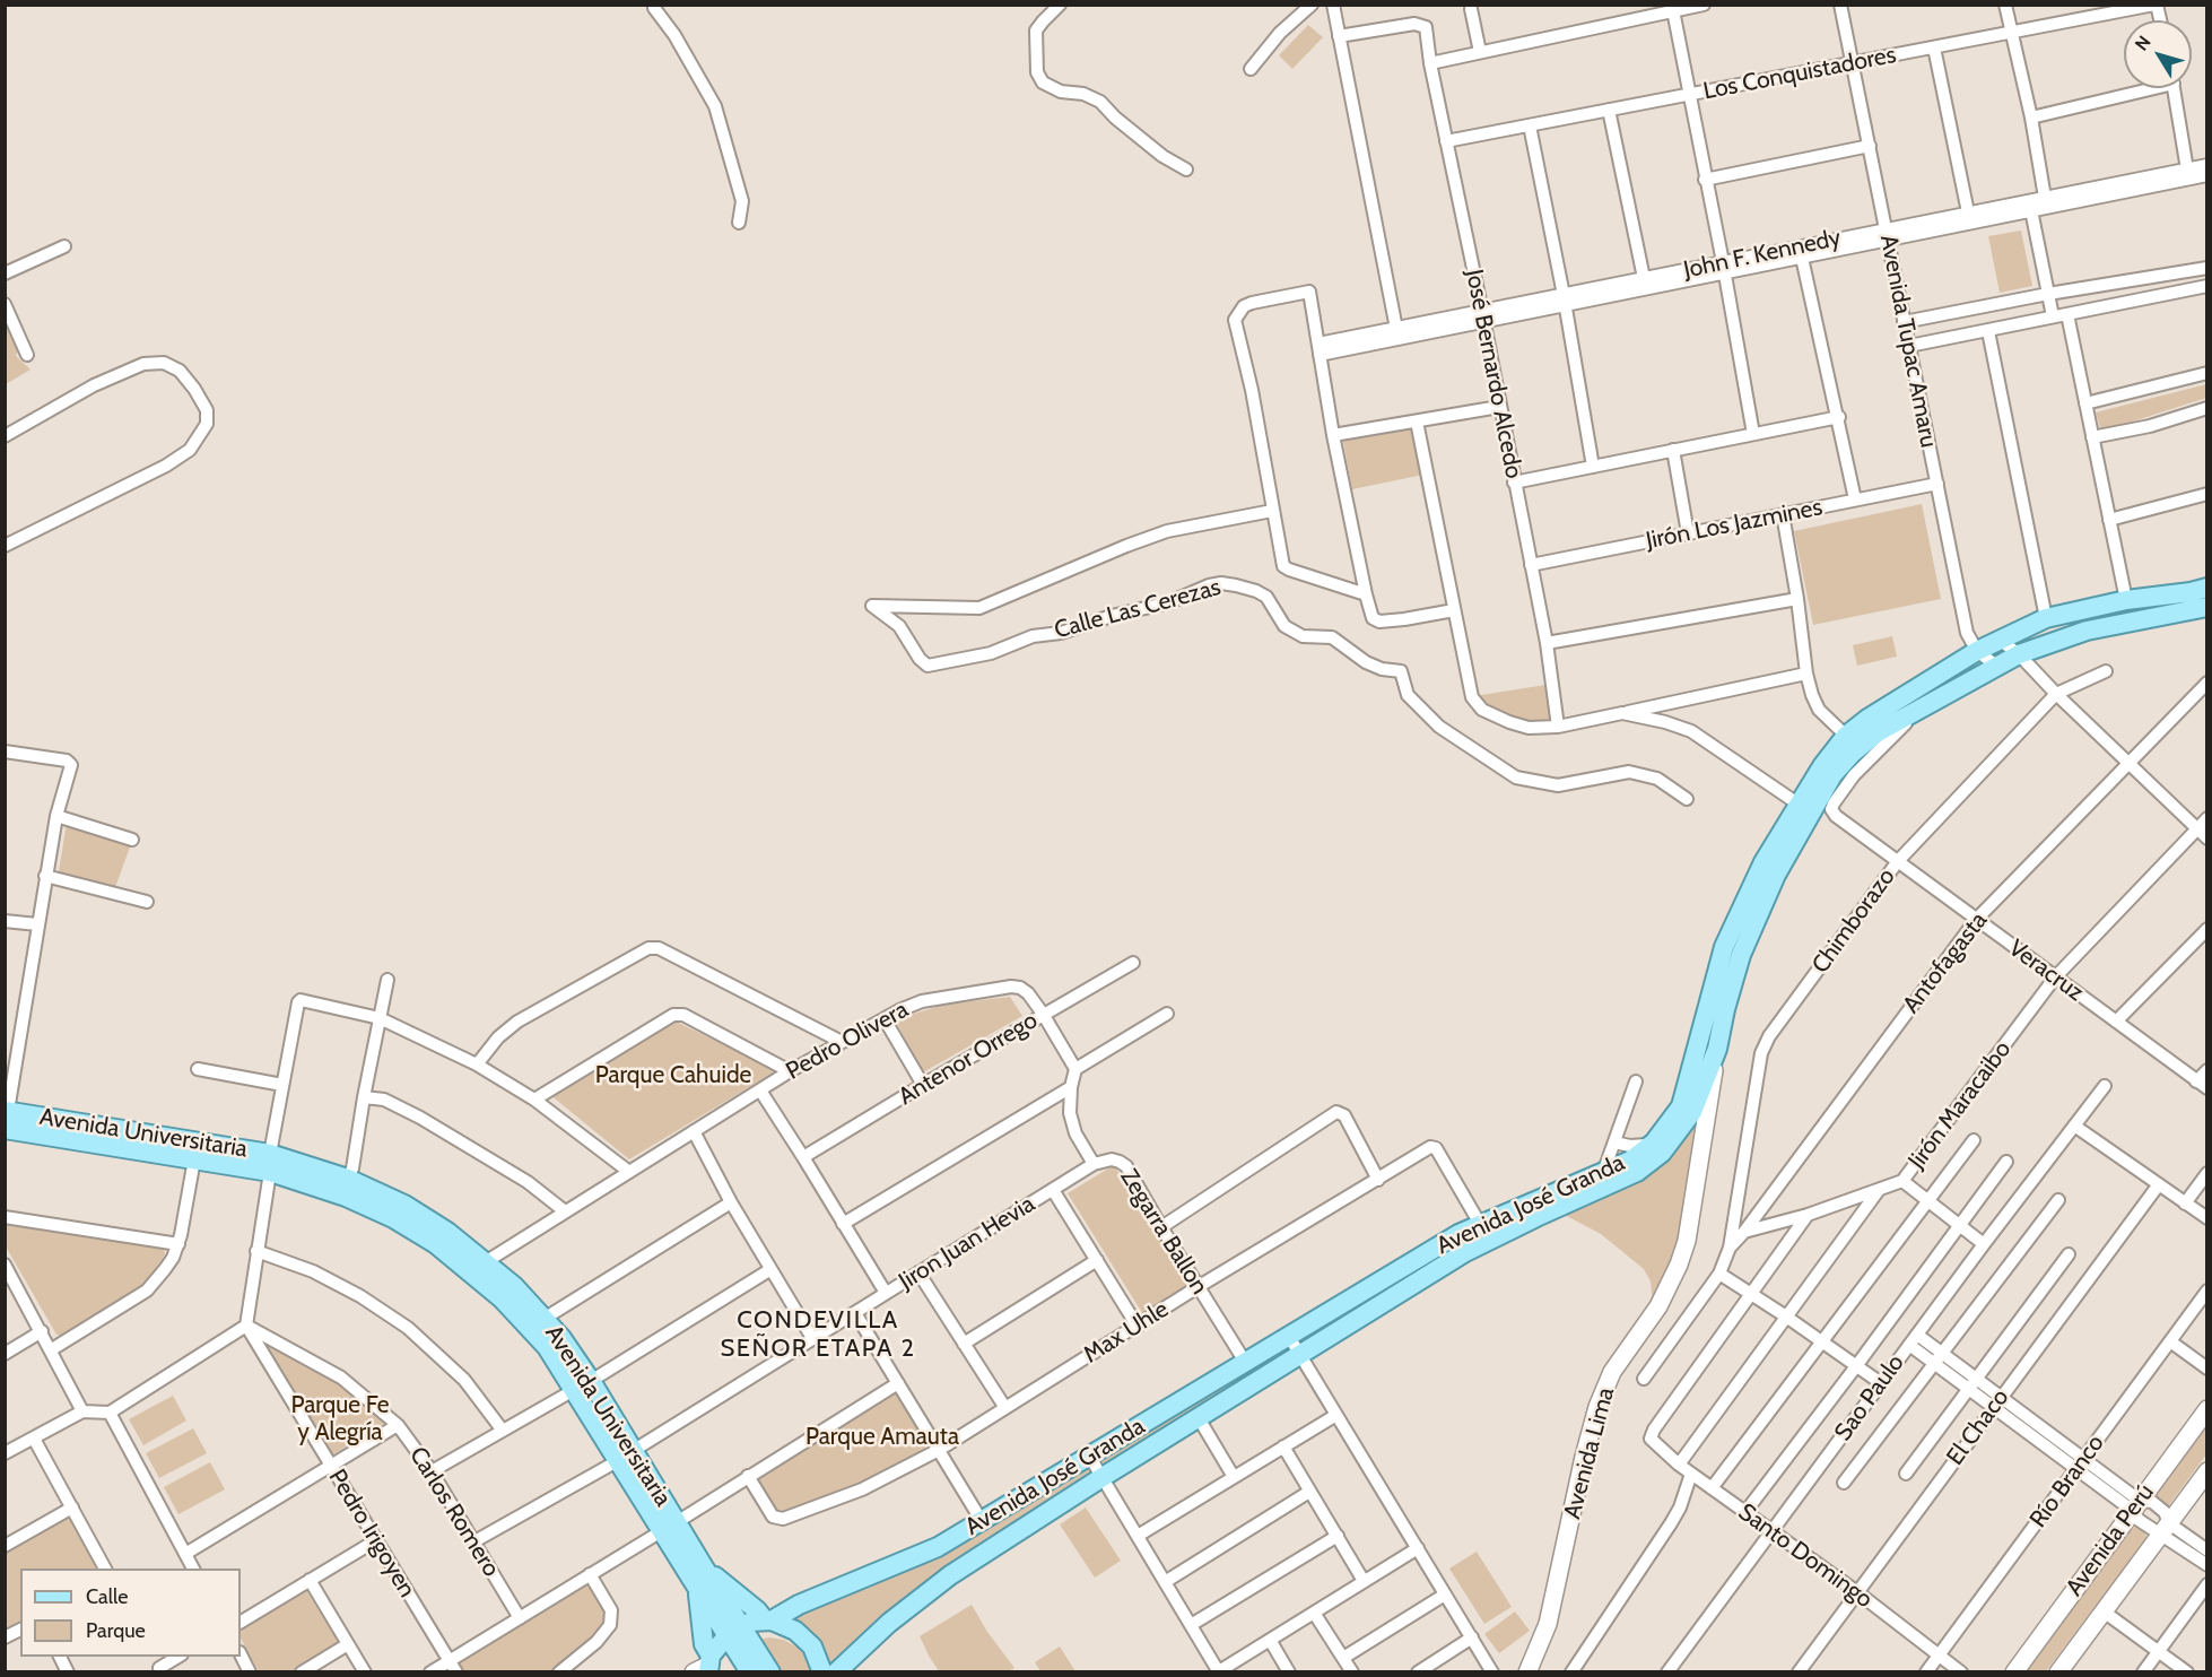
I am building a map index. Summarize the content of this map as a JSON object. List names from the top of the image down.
{
  "streets": {
    "main road": [
      "Avenida Universitaria",
      "Avenida José Granda",
      "Avenida Lima",
      "Avenida Perú"
    ],
    "street": [
      "Los Conquistadores",
      "John F. Kennedy",
      "Avenida Tupac Amaru",
      "José Bernardo Alcedo",
      "Jirón Los Jazmines",
      "Calle Las Cerezas",
      "Chimborazo",
      "Antofagasta",
      "Veracruz",
      "Pedro Olivera",
      "Antenor Orrego",
      "Jirón Maracaibo",
      "Zegarra Ballon",
      "Jiron Juan Hevia",
      "Max Uhle",
      "Sao Paulo",
      "El Chaco",
      "Río Branco",
      "Carlos Romero",
      "Pedro Irigoyen",
      "Santo Domingo"
    ]
  },
  "crossings": [
    ["Los Conquistadores", "Avenida Tupac Amaru"],
    ["Los Conquistadores", "José Bernardo Alcedo"],
    ["John F. Kennedy", "Avenida Tupac Amaru"],
    ["John F. Kennedy", "José Bernardo Alcedo"],
    ["Avenida Tupac Amaru", "Jirón Los Jazmines"],
    ["Avenida Tupac Amaru", "Avenida José Granda"],
    ["José Bernardo Alcedo", "Jirón Los Jazmines"],
    ["Chimborazo", "Antofagasta"],
    ["Chimborazo", "Veracruz"],
    ["Antofagasta", "Veracruz"],
    ["Antofagasta", "Jirón Maracaibo"],
    ["Veracruz", "Jirón Maracaibo"],
    ["Veracruz", "Avenida José Granda"],
    ["Pedro Olivera", "Antenor Orrego"],
    ["Pedro Olivera", "Avenida Universitaria"],
    ["Avenida Universitaria", "Avenida José Granda"],
    ["Avenida Universitaria", "Jiron Juan Hevia"],
    ["Avenida José Granda", "Zegarra Ballon"],
    ["Avenida José Granda", "Max Uhle"],
    ["Avenida José Granda", "Avenida Lima"],
    ["Zegarra Ballon", "Jiron Juan Hevia"],
    ["Zegarra Ballon", "Max Uhle"],
    ["Jiron Juan Hevia", "Carlos Romero"],
    ["Sao Paulo", "Santo Domingo"],
    ["El Chaco", "Santo Domingo"],
    ["Río Branco", "Santo Domingo"],
    ["Carlos Romero", "Pedro Irigoyen"]
  ],
  "districts": ["CONDEVILLA SEÑOR ETAPA 2"],
  "parks": ["Parque Cahuide", "Parque Fe y Alegría", "Parque Amauta"],
  "legend": ["Calle", "Parque"],
  "north": "top left"
}
